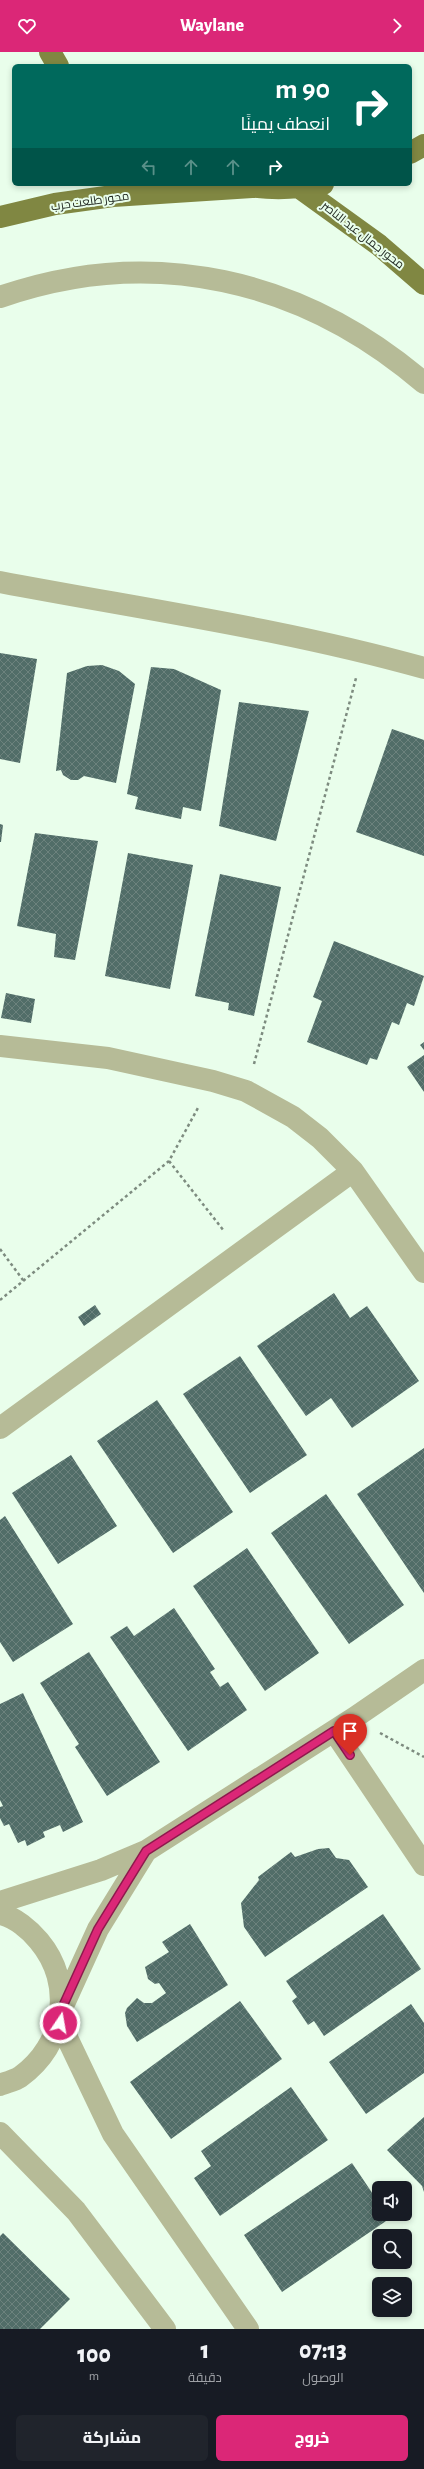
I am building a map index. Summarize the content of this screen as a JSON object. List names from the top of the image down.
{
  "streets": {
    "main road": ["محور طلعت حرب", "محور جمال عبد الناصر"]
  },
  "crossings": [
    ["محور طلعت حرب", "محور جمال عبد الناصر"]
  ],
  "page": {
    "header": "Waylane",
    "turn": ["90 m", "انعطف يمينًا"],
    "eta": [
      "07:13",
      "الوصول",
      "1",
      "دقيقة",
      "100",
      "m"
    ],
    "buttons": ["خروج", "مشاركة"]
  }
}
